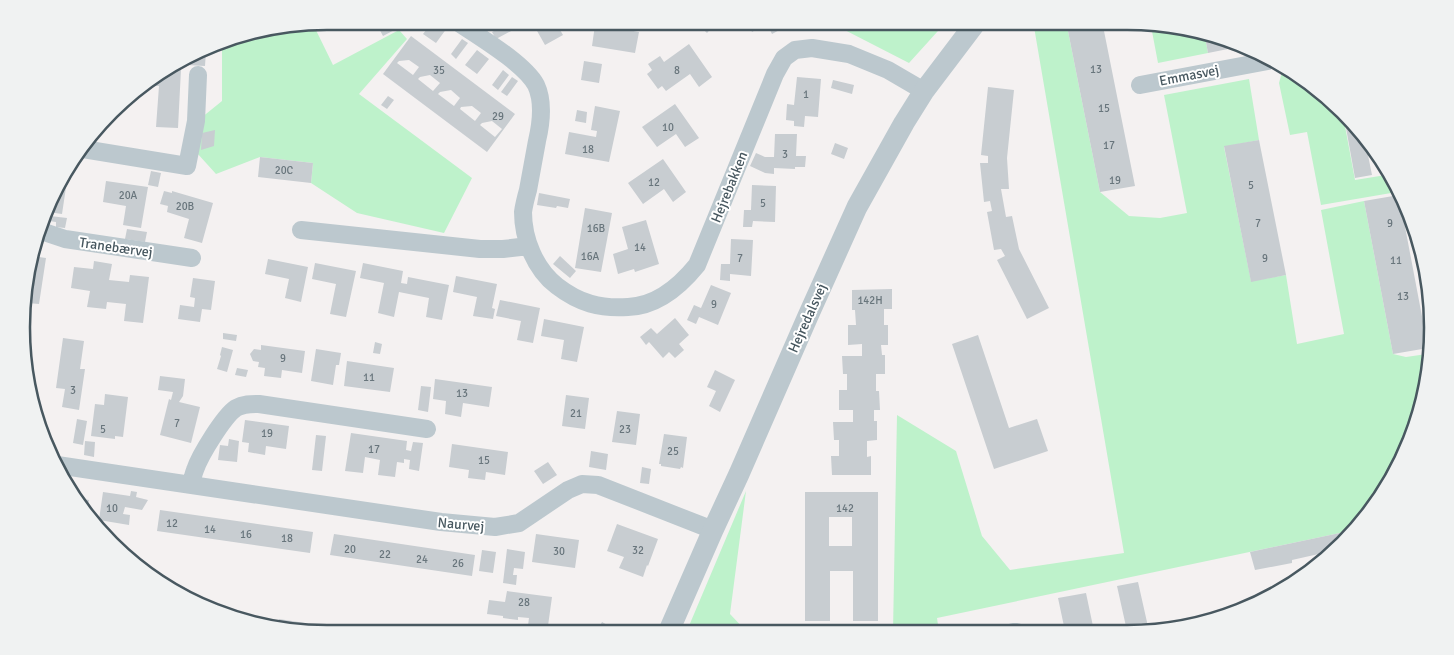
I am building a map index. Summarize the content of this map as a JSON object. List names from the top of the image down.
{
  "streets": {
    "street": [
      "Emmasvej",
      "Hejrebakken",
      "Tranebærvej",
      "Hejredalsvej",
      "Naurvej"
    ]
  },
  "crossings": [
    ["Hejrebakken", "Hejredalsvej"],
    ["Hejredalsvej", "Naurvej"]
  ],
  "house_numbers": [
    "13",
    "35",
    "8",
    "1",
    "15",
    "29",
    "10",
    "17",
    "18",
    "3",
    "20C",
    "19",
    "12",
    "5",
    "20A",
    "5",
    "20B",
    "7",
    "9",
    "16B",
    "14",
    "16A",
    "7",
    "9",
    "11",
    "13",
    "142H",
    "9",
    "9",
    "11",
    "3",
    "13",
    "21",
    "7",
    "5",
    "23",
    "19",
    "17",
    "25",
    "15",
    "10",
    "142",
    "12",
    "14",
    "16",
    "18",
    "20",
    "32",
    "30",
    "22",
    "24",
    "26",
    "28"
  ]
}
